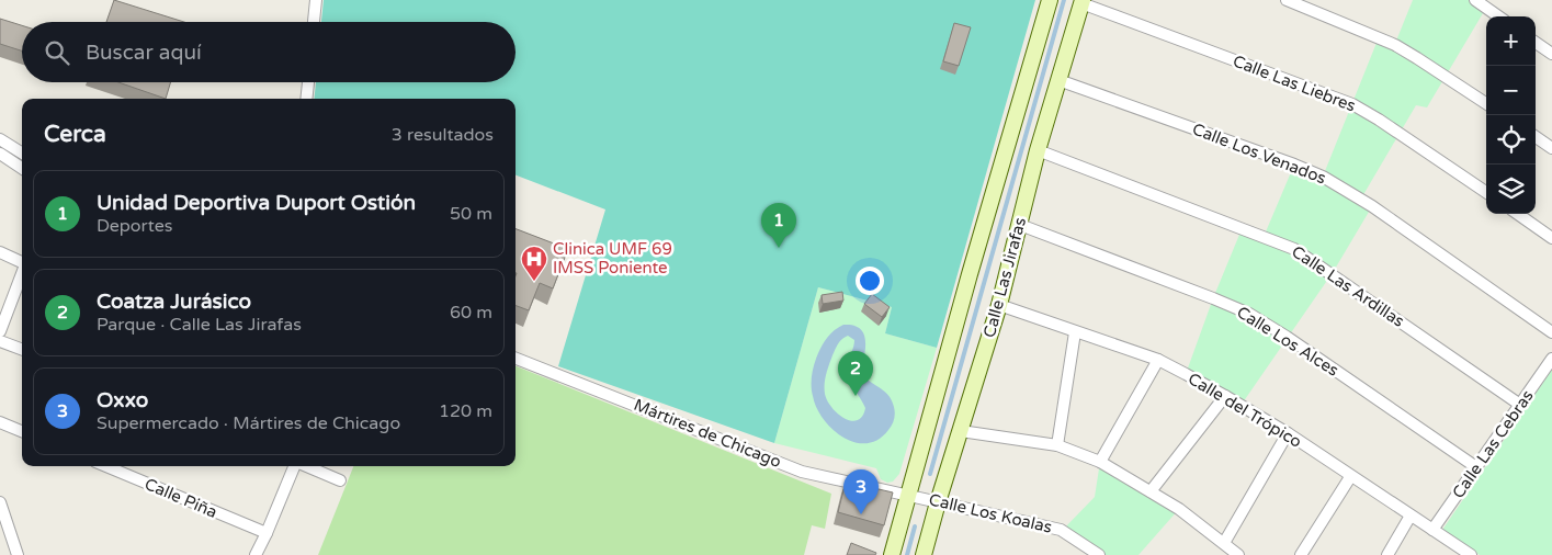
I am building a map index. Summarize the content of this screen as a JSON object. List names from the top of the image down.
{
  "streets": {
    "main road": ["Calle Las Jirafas"],
    "street": [
      "Calle Las Liebres",
      "Calle Los Venados",
      "Calle Las Ardillas",
      "Calle Los Alces",
      "Calle del Trópico",
      "Mártires de Chicago",
      "Calle Las Cebras",
      "Calle Piña",
      "Calle Los Koalas"
    ]
  },
  "crossings": [
    ["Calle Las Liebres", "Calle Las Jirafas"],
    ["Calle Los Venados", "Calle Las Jirafas"],
    ["Calle Las Jirafas", "Calle Las Ardillas"],
    ["Calle Las Jirafas", "Calle Los Alces"],
    ["Calle Las Jirafas", "Calle del Trópico"],
    ["Calle Las Jirafas", "Mártires de Chicago"],
    ["Calle Las Jirafas", "Calle Los Koalas"],
    ["Calle Las Ardillas", "Calle Las Cebras"],
    ["Calle Los Alces", "Calle Las Cebras"],
    ["Calle del Trópico", "Calle Las Cebras"],
    ["Mártires de Chicago", "Calle Los Koalas"]
  ],
  "places": {
    "hospital": ["Clinica UMF 69 IMSS Poniente"]
  },
  "page": {
    "map_buttons": ["+", "−"],
    "search": "Buscar aquí",
    "heading": ["Cerca", "3 resultados"],
    "list": [
      {
        "mark": "1",
        "name": "Unidad Deportiva Duport Ostión",
        "note": "Deportes",
        "value": "50 m"
      },
      {
        "mark": "2",
        "name": "Coatza Jurásico",
        "note": "Parque · Calle Las Jirafas",
        "value": "60 m"
      },
      {
        "mark": "3",
        "name": "Oxxo",
        "note": "Supermercado · Mártires de Chicago",
        "value": "120 m"
      }
    ],
    "pins": ["1", "2", "3"]
  }
}
